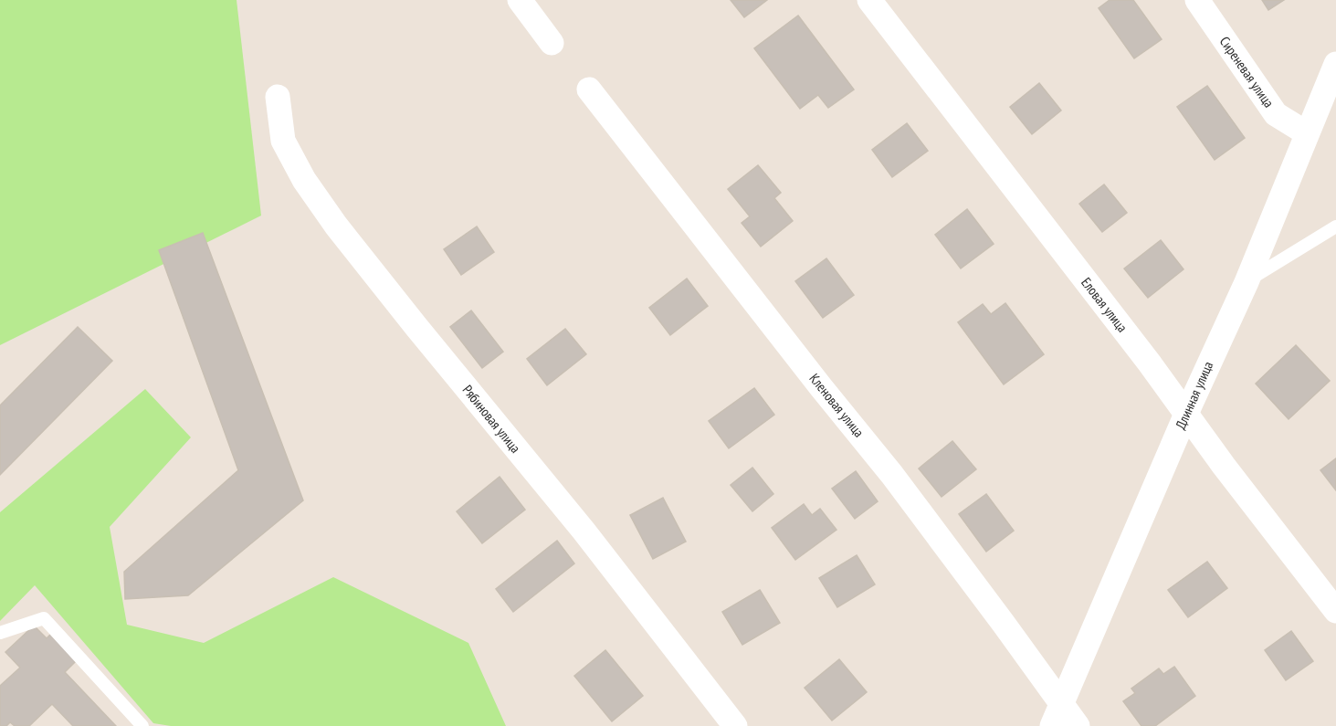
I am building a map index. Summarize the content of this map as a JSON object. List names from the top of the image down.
{
  "streets": {
    "street": [
      "Сиреневая улица",
      "Еловая улица",
      "Длинная улица",
      "Кленовая улица",
      "Рябиновая улица"
    ]
  },
  "crossings": [
    ["Сиреневая улица", "Длинная улица"],
    ["Еловая улица", "Длинная улица"],
    ["Длинная улица", "Кленовая улица"]
  ]
}
